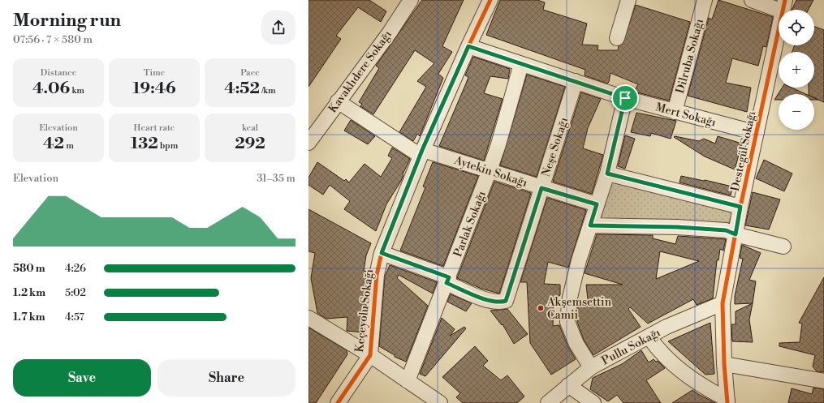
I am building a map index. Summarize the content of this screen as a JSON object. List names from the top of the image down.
{
  "streets": {
    "street": [
      "Dilruba Sokağı",
      "Kavaklıdere Sokağı",
      "Mert Sokağı",
      "Neşe Sokağı",
      "Destegül Sokağı",
      "Aytekin Sokağı",
      "Parlak Sokağı",
      "Keçeyolu Sokağı",
      "Pullu Sokağı"
    ]
  },
  "crossings": [
    ["Dilruba Sokağı", "Mert Sokağı"],
    ["Kavaklıdere Sokağı", "Aytekin Sokağı"],
    ["Mert Sokağı", "Neşe Sokağı"],
    ["Mert Sokağı", "Destegül Sokağı"],
    ["Mert Sokağı", "Parlak Sokağı"],
    ["Mert Sokağı", "Keçeyolu Sokağı"],
    ["Neşe Sokağı", "Aytekin Sokağı"],
    ["Neşe Sokağı", "Parlak Sokağı"],
    ["Destegül Sokağı", "Pullu Sokağı"],
    ["Aytekin Sokağı", "Parlak Sokağı"],
    ["Aytekin Sokağı", "Keçeyolu Sokağı"]
  ],
  "places": ["Akşemsettin Camii"],
  "page": {
    "heading": ["Morning run", "07:56 · 7 × 580 m"],
    "map_buttons": ["+", "−"],
    "stats": [
      ["Distance", "4.06 km"],
      ["Time", "19:46"],
      ["Pace", "4:52 /km"],
      ["Elevation", "42 m"],
      ["Heart rate", "132 bpm"],
      ["kcal", "292"]
    ],
    "chart": ["Elevation", "31–35 m"],
    "list": [
      {
        "name": "580 m",
        "note": "4:26"
      },
      {
        "name": "1.2 km",
        "note": "5:02"
      },
      {
        "name": "1.7 km",
        "note": "4:57"
      }
    ],
    "buttons": ["Save", "Share"]
  }
}
